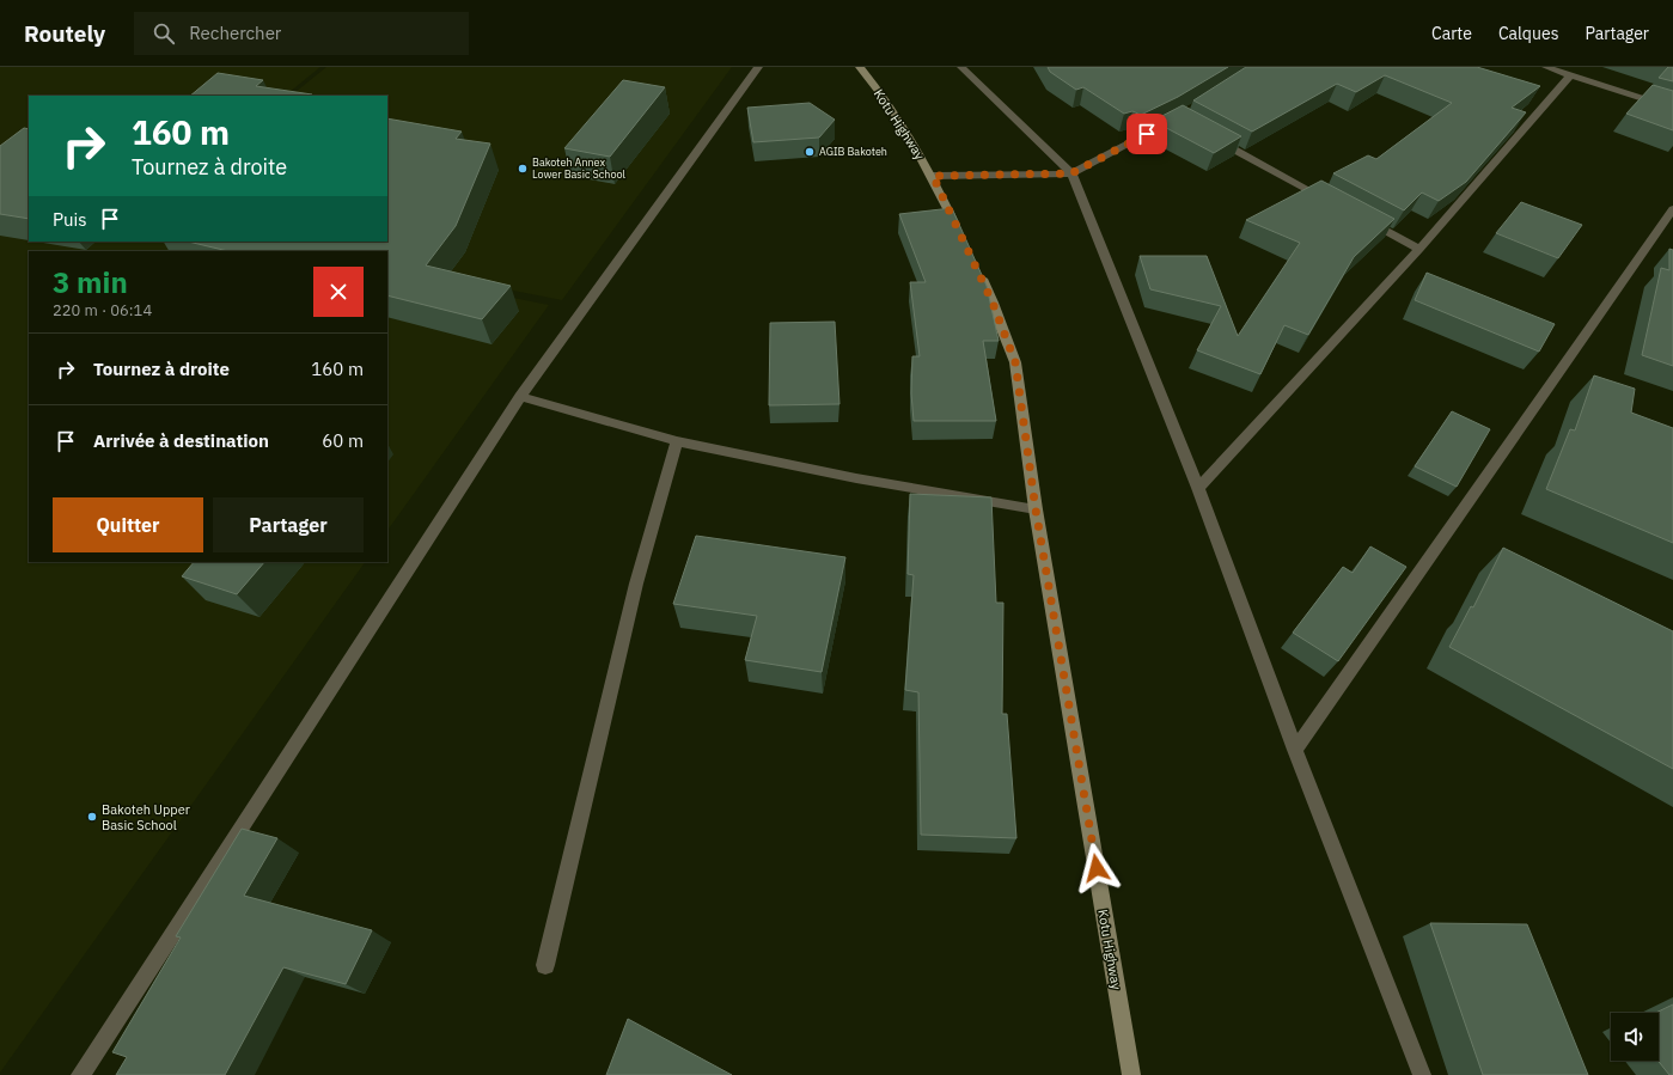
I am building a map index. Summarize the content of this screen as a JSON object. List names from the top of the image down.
{
  "streets": {
    "street": ["Kotu Highway"]
  },
  "places": ["AGIB Bakoteh", "Bakoteh Annex Lower Basic School", "Bakoteh Upper Basic School"],
  "page": {
    "header": "Routely",
    "search": "Rechercher",
    "nav": ["Carte", "Calques", "Partager"],
    "turn": ["160 m", "Tournez à droite"],
    "then": "Puis",
    "heading": ["3 min", "220 m · 06:14"],
    "list": [
      {
        "name": "Tournez à droite",
        "value": "160 m"
      },
      {
        "name": "Arrivée à destination",
        "value": "60 m"
      }
    ],
    "buttons": ["Quitter", "Partager"]
  }
}
